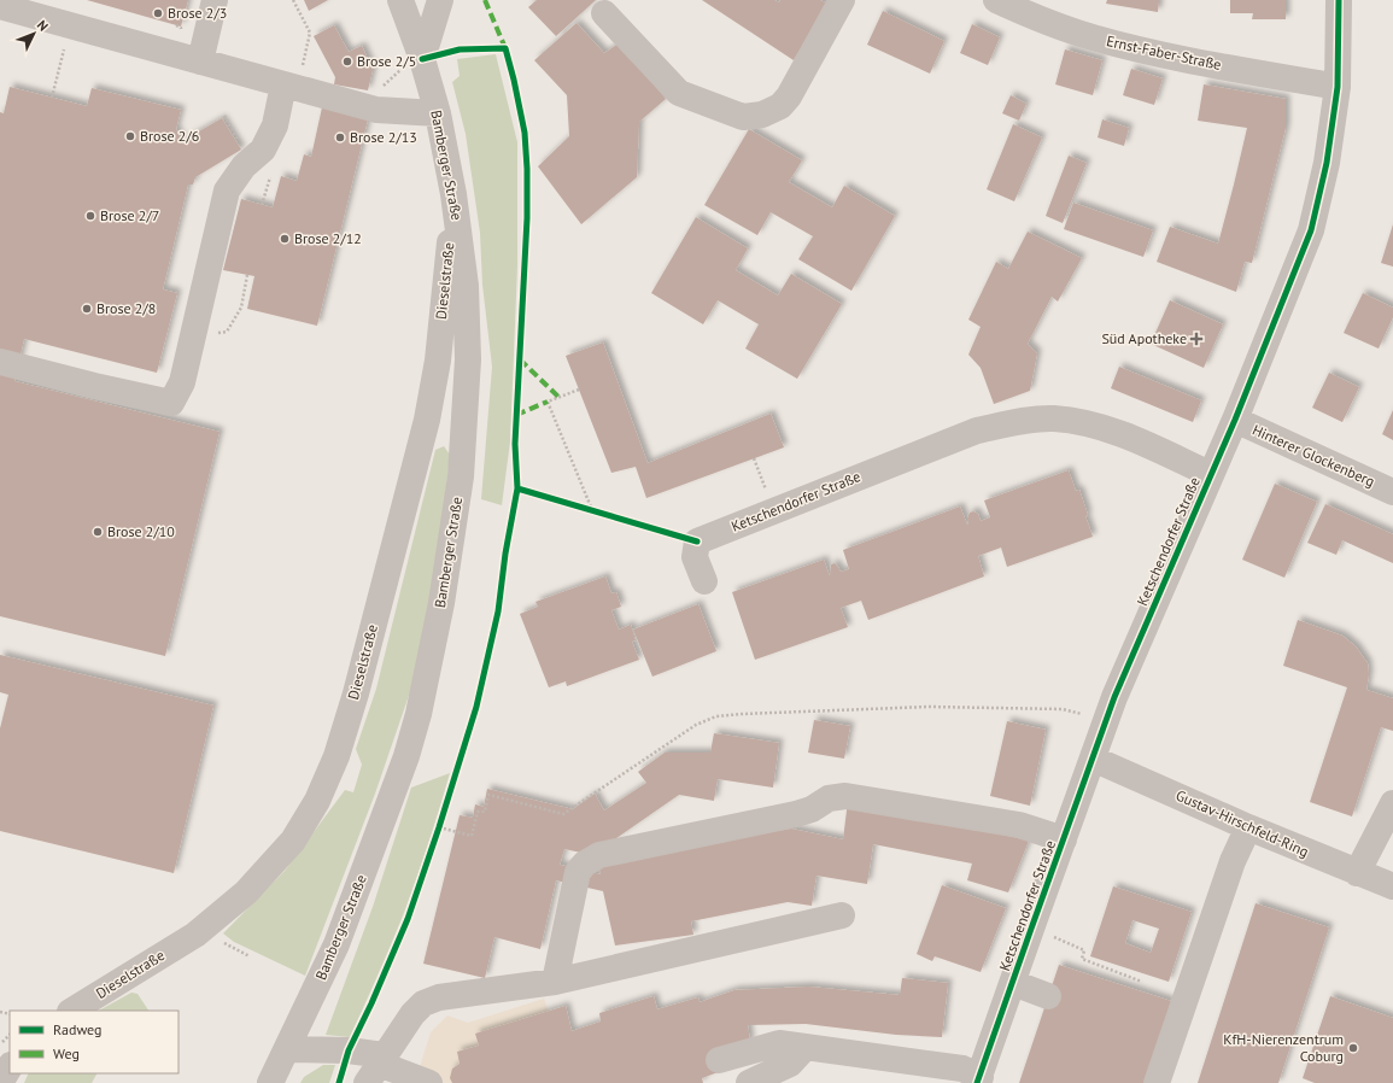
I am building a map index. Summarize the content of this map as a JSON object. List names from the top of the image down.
{
  "streets": {
    "street": [
      "Ernst-Faber-Straße",
      "Bamberger Straße",
      "Dieselstraße",
      "Hinterer Glockenberg",
      "Ketschendorfer Straße",
      "Gustav-Hirschfeld-Ring"
    ]
  },
  "crossings": [
    ["Ernst-Faber-Straße", "Ketschendorfer Straße"],
    ["Bamberger Straße", "Dieselstraße"],
    ["Hinterer Glockenberg", "Ketschendorfer Straße"],
    ["Ketschendorfer Straße", "Gustav-Hirschfeld-Ring"]
  ],
  "places": {
    "other": [
      "Brose 2/3",
      "Brose 2/5",
      "Brose 2/6",
      "Brose 2/13",
      "Brose 2/7",
      "Brose 2/12",
      "Brose 2/8",
      "Brose 2/10",
      "KfH-Nierenzentrum Coburg"
    ],
    "health": ["Süd Apotheke"]
  },
  "legend": ["Radweg", "Weg"],
  "north": "top right"
}
